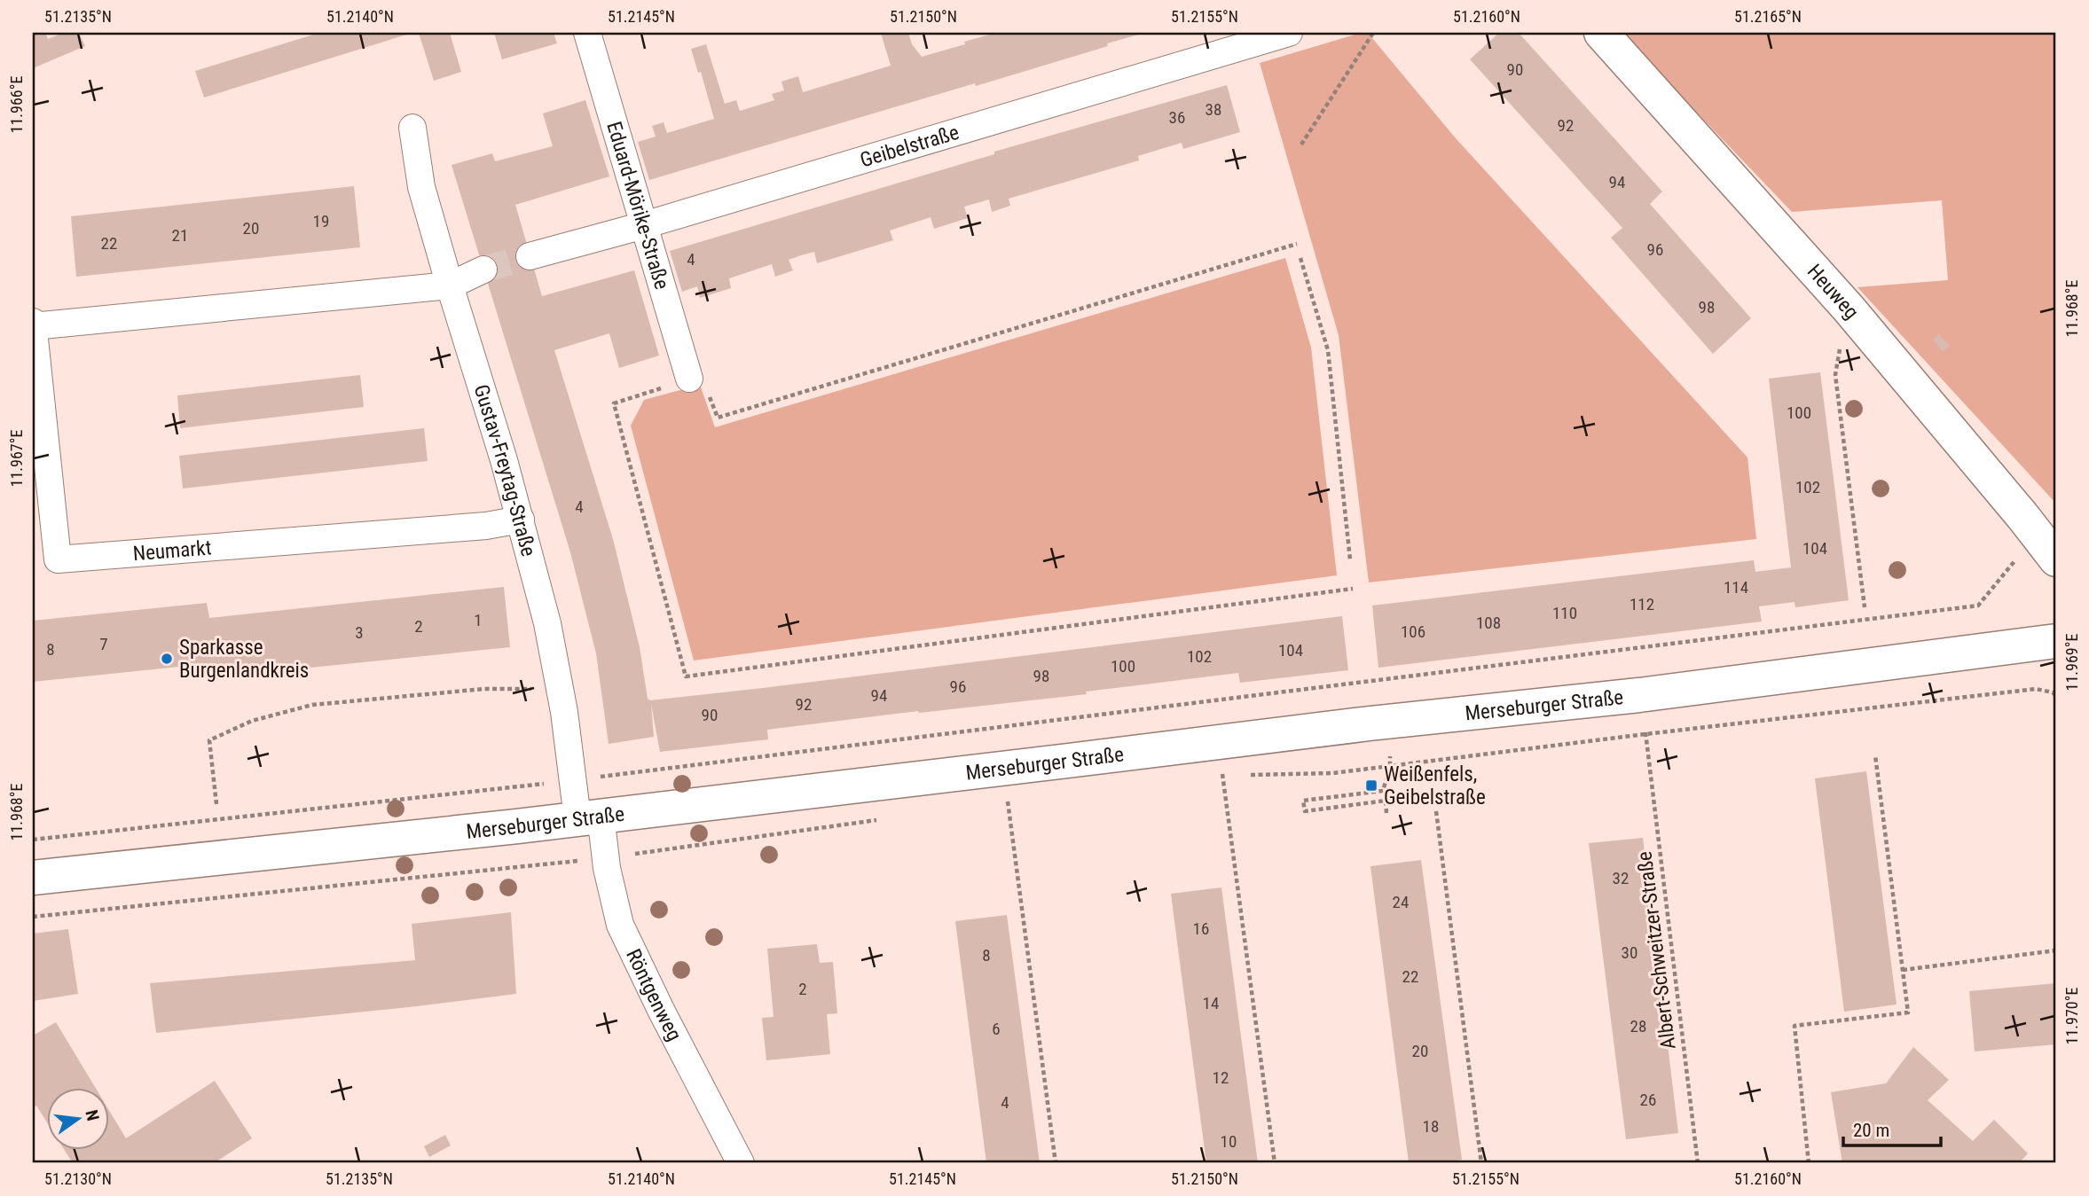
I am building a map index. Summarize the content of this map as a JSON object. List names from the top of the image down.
{
  "streets": {
    "main road": ["Heuweg", "Merseburger Straße"],
    "street": [
      "Geibelstraße",
      "Eduard-Mörike-Straße",
      "Gustav-Freytag-Straße",
      "Neumarkt",
      "Röntgenweg"
    ],
    "path": ["Albert-Schweitzer-Straße"]
  },
  "crossings": [
    ["Geibelstraße", "Eduard-Mörike-Straße"],
    ["Gustav-Freytag-Straße", "Neumarkt"],
    ["Gustav-Freytag-Straße", "Merseburger Straße"],
    ["Gustav-Freytag-Straße", "Röntgenweg"],
    ["Merseburger Straße", "Röntgenweg"]
  ],
  "places": {
    "other": ["Sparkasse Burgenlandkreis"],
    "transit": ["Weißenfels, Geibelstraße"]
  },
  "house_numbers": [
    "90",
    "38",
    "36",
    "92",
    "94",
    "19",
    "20",
    "21",
    "22",
    "96",
    "4",
    "98",
    "100",
    "102",
    "4",
    "104",
    "114",
    "112",
    "110",
    "1",
    "108",
    "2",
    "106",
    "3",
    "7",
    "8",
    "104",
    "102",
    "100",
    "98",
    "96",
    "94",
    "92",
    "90",
    "32",
    "24",
    "16",
    "30",
    "8",
    "22",
    "2",
    "14",
    "28",
    "6",
    "20",
    "12",
    "26",
    "4",
    "18",
    "10"
  ],
  "scale_bar": "20 m",
  "north": "right",
  "coordinates": [
    "51.2135°N",
    "51.2140°N",
    "51.2145°N",
    "51.2150°N",
    "51.2155°N",
    "51.2160°N",
    "51.2165°N",
    "11.966°E",
    "11.968°E",
    "11.967°E",
    "11.969°E",
    "11.970°E",
    "51.2130°N"
  ]
}
